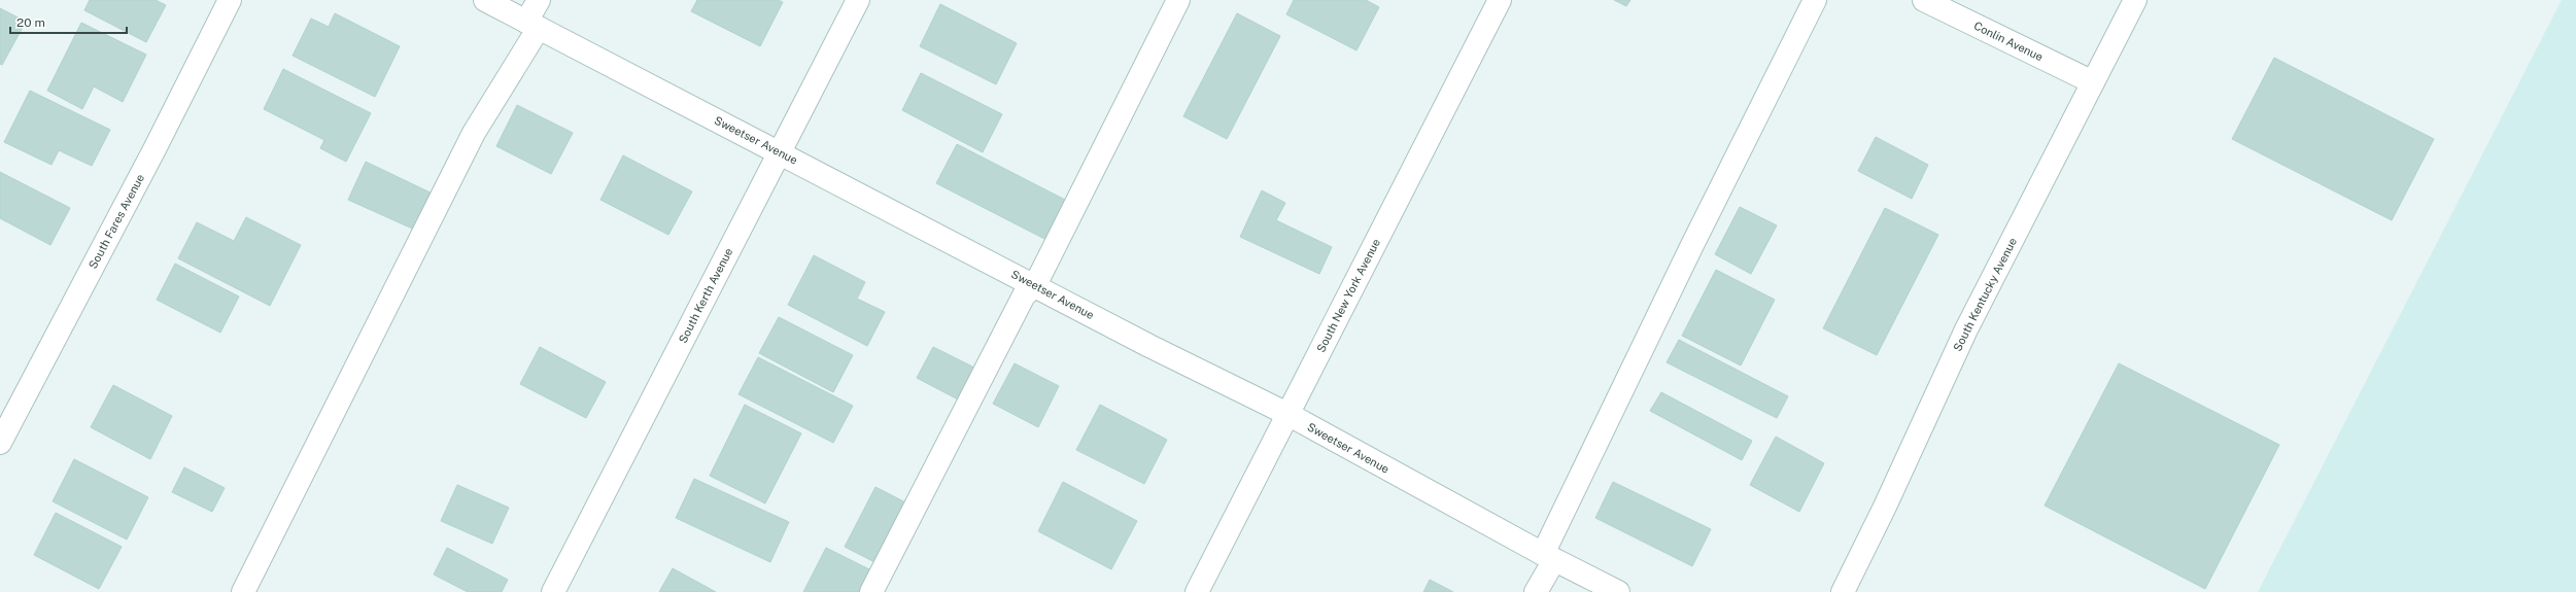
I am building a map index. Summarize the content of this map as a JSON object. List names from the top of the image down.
{
  "streets": {
    "street": [
      "Conlin Avenue",
      "Sweetser Avenue",
      "South Fares Avenue",
      "South Kentucky Avenue",
      "South Kerth Avenue",
      "South New York Avenue"
    ]
  },
  "crossings": [
    ["Conlin Avenue", "South Kentucky Avenue"],
    ["Sweetser Avenue", "South Kerth Avenue"],
    ["Sweetser Avenue", "South New York Avenue"]
  ],
  "scale_bar": "20 m"
}
